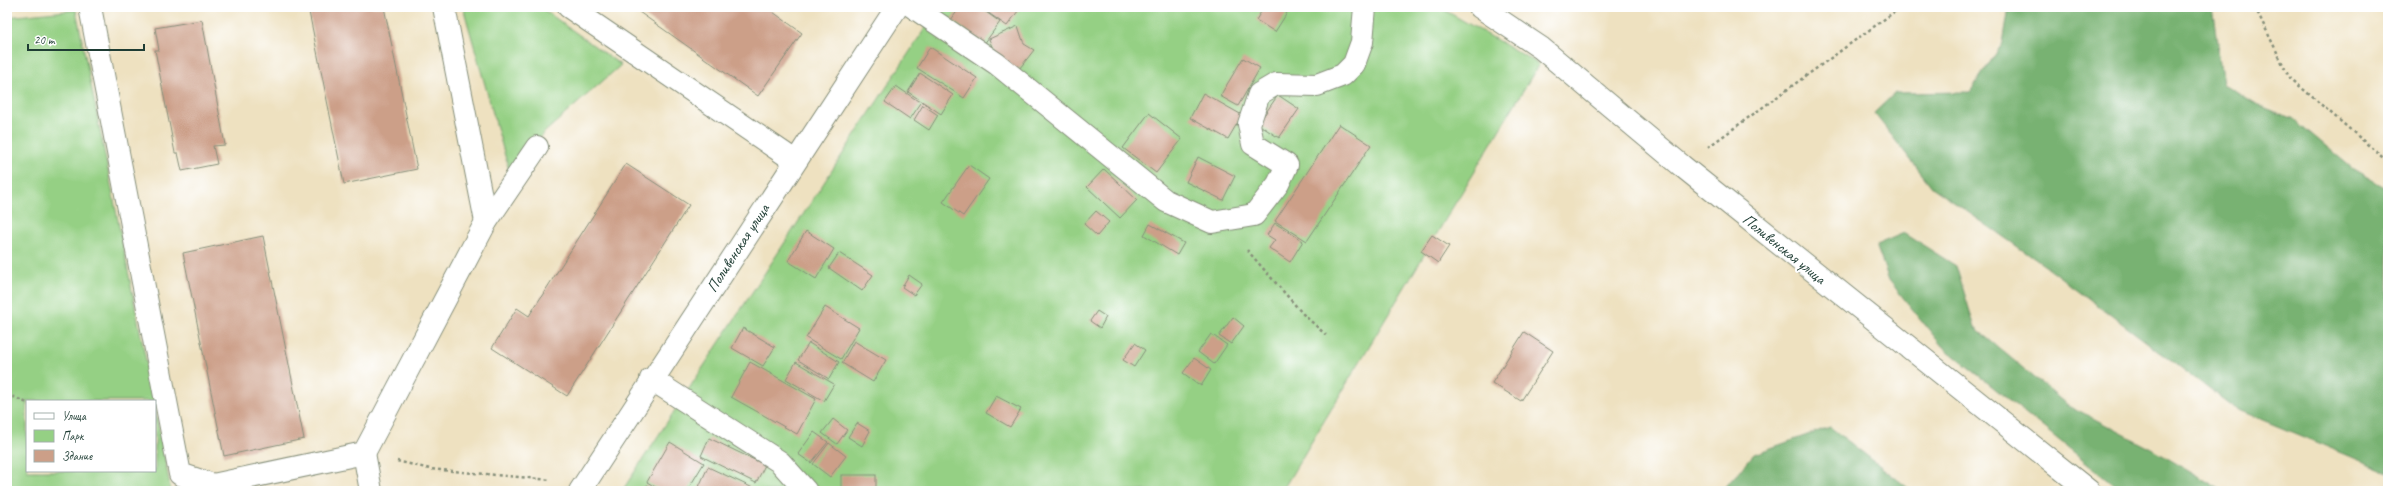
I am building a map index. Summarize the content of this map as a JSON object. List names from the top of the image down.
{
  "streets": {
    "street": ["Поливенская улица"]
  },
  "legend": ["Улица", "Парк", "Здание"],
  "scale_bar": "20 m"
}
